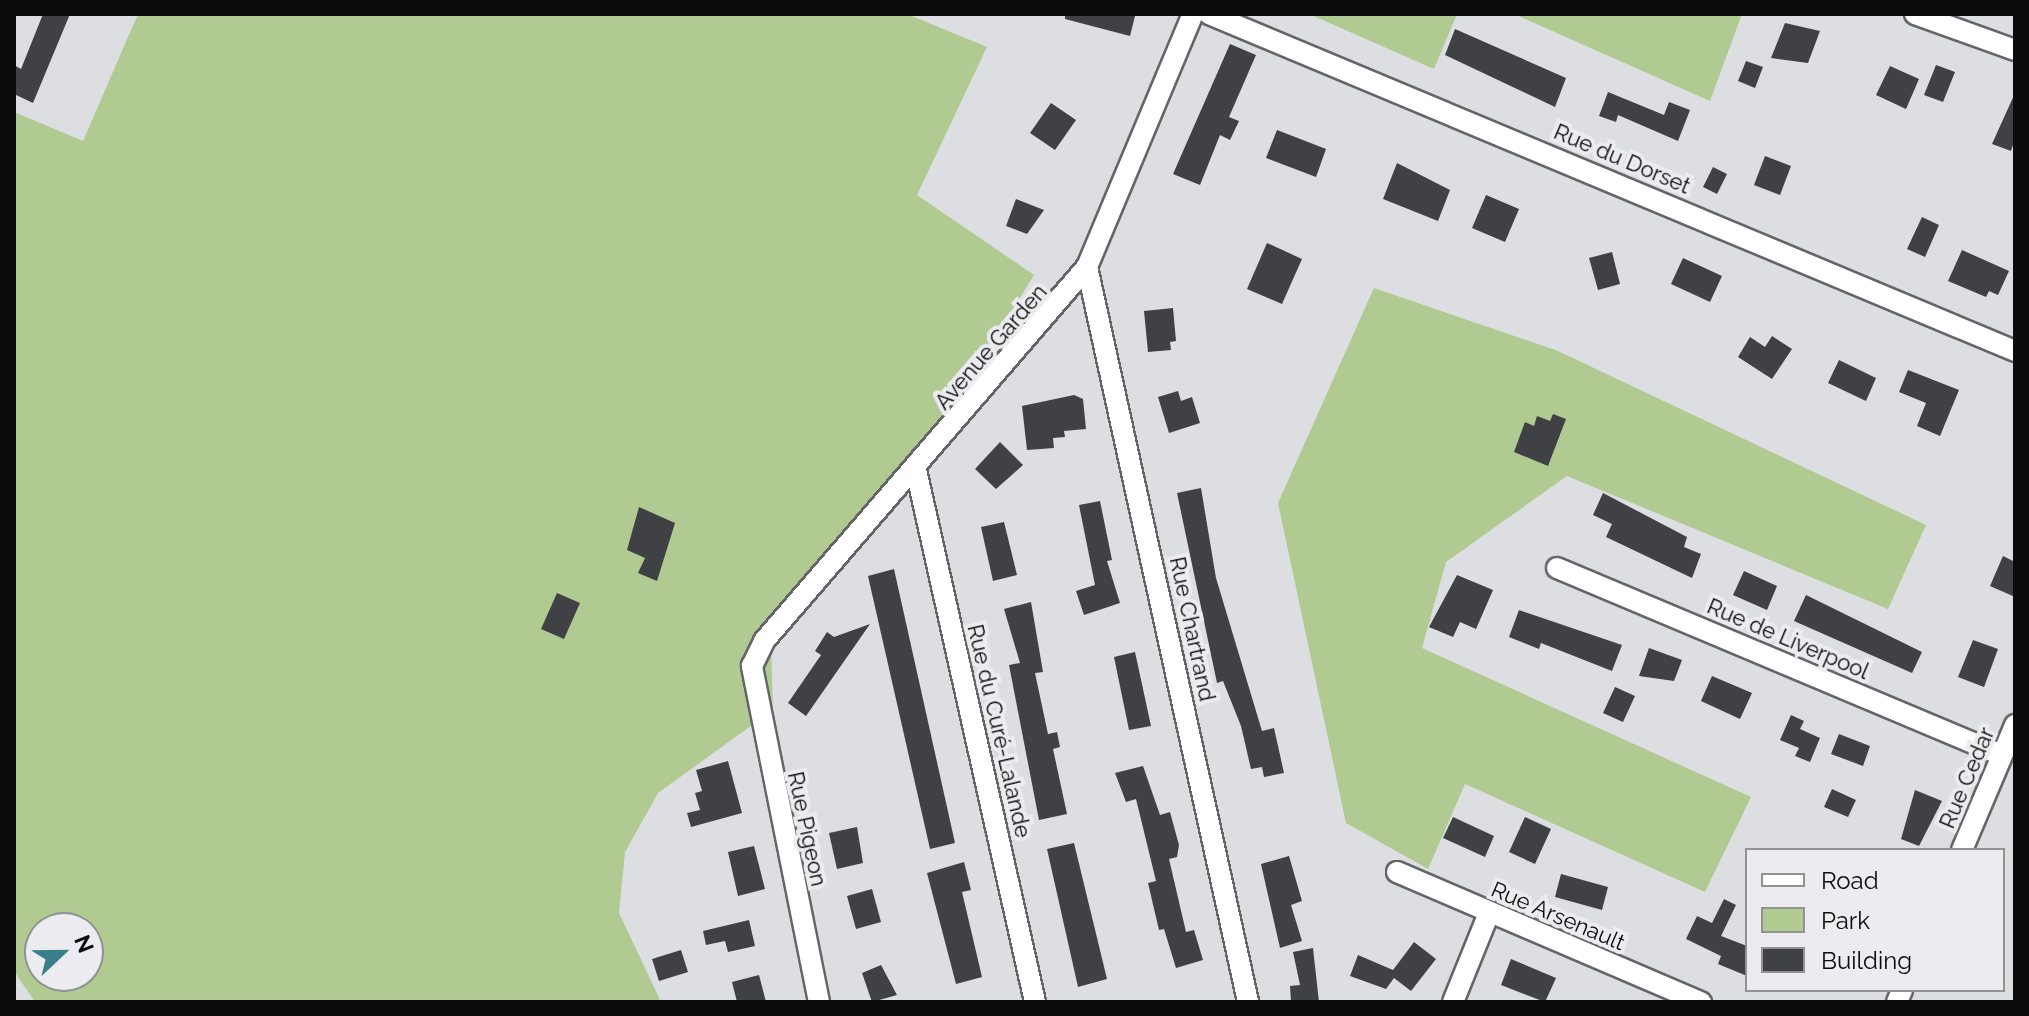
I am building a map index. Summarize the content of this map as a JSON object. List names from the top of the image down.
{
  "streets": {
    "street": [
      "Rue du Dorset",
      "Avenue Garden",
      "Rue Chartrand",
      "Rue de Liverpool",
      "Rue du Curé-Lalande",
      "Rue Cedar",
      "Rue Pigeon",
      "Rue Arsenault"
    ]
  },
  "crossings": [
    ["Avenue Garden", "Rue Chartrand"],
    ["Avenue Garden", "Rue du Curé-Lalande"],
    ["Avenue Garden", "Rue Pigeon"],
    ["Rue de Liverpool", "Rue Cedar"]
  ],
  "legend": ["Road", "Park", "Building"],
  "north": "right"
}
